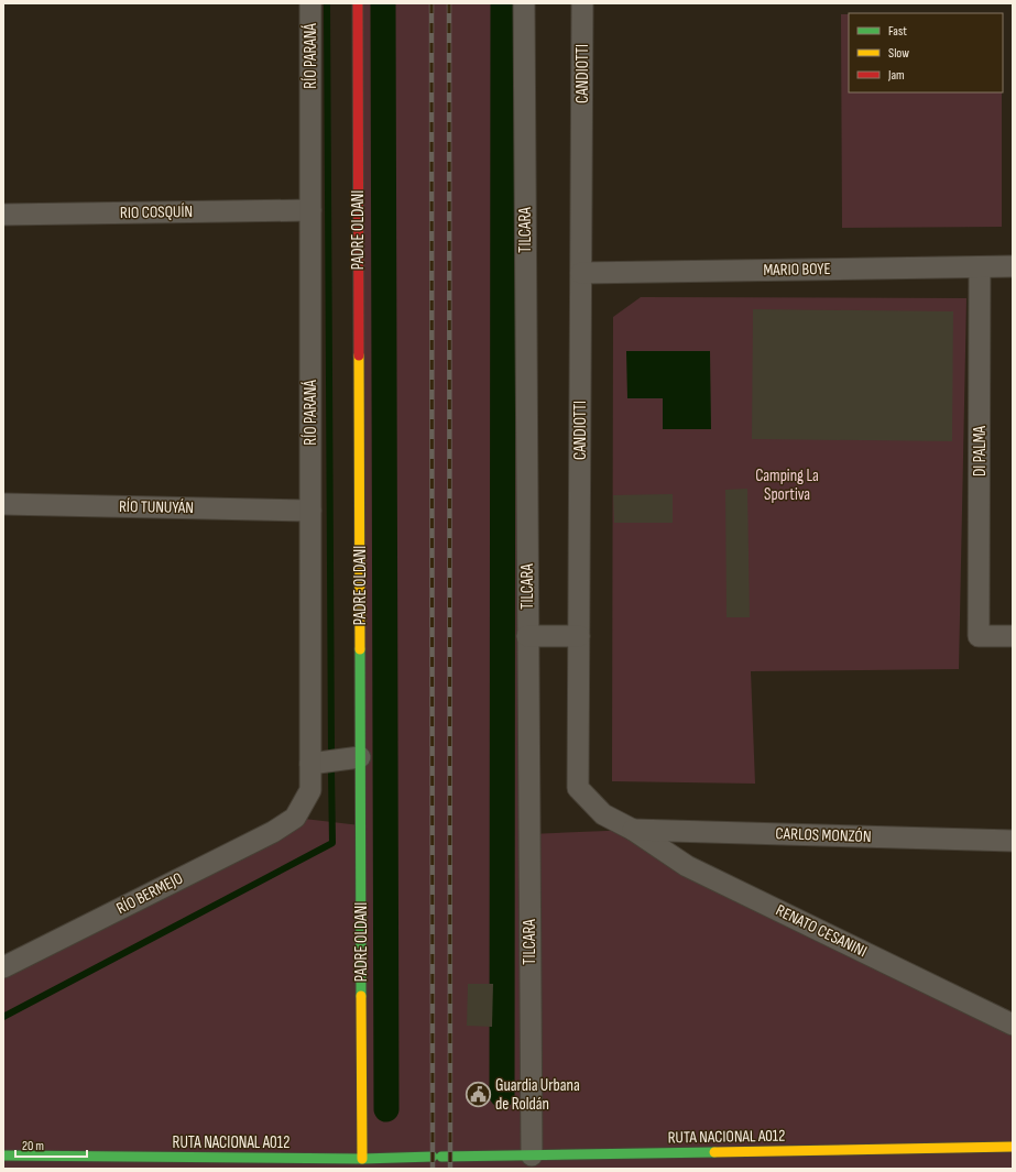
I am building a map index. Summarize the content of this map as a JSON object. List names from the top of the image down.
{
  "streets": {
    "main road": ["PADRE OLDANI", "RUTA NACIONAL A012"],
    "street": [
      "RÍO PARANÁ",
      "CANDIOTTI",
      "RIO COSQUÍN",
      "TILCARA",
      "MARIO BOYE",
      "DI PALMA",
      "RÍO TUNUYÁN",
      "CARLOS MONZÓN",
      "RÍO BERMEJO",
      "RENATO CESANINI"
    ]
  },
  "crossings": [
    ["RÍO PARANÁ", "RIO COSQUÍN"],
    ["RÍO PARANÁ", "RÍO TUNUYÁN"],
    ["RÍO PARANÁ", "RÍO BERMEJO"],
    ["CANDIOTTI", "MARIO BOYE"],
    ["CANDIOTTI", "CARLOS MONZÓN"],
    ["CANDIOTTI", "RENATO CESANINI"],
    ["PADRE OLDANI", "RUTA NACIONAL A012"],
    ["TILCARA", "RUTA NACIONAL A012"],
    ["MARIO BOYE", "DI PALMA"],
    ["CARLOS MONZÓN", "RENATO CESANINI"]
  ],
  "parks": ["Camping La Sportiva"],
  "places": {
    "public building": ["Guardia Urbana de Roldán"]
  },
  "legend": ["Fast", "Slow", "Jam"],
  "scale_bar": "20 m"
}
